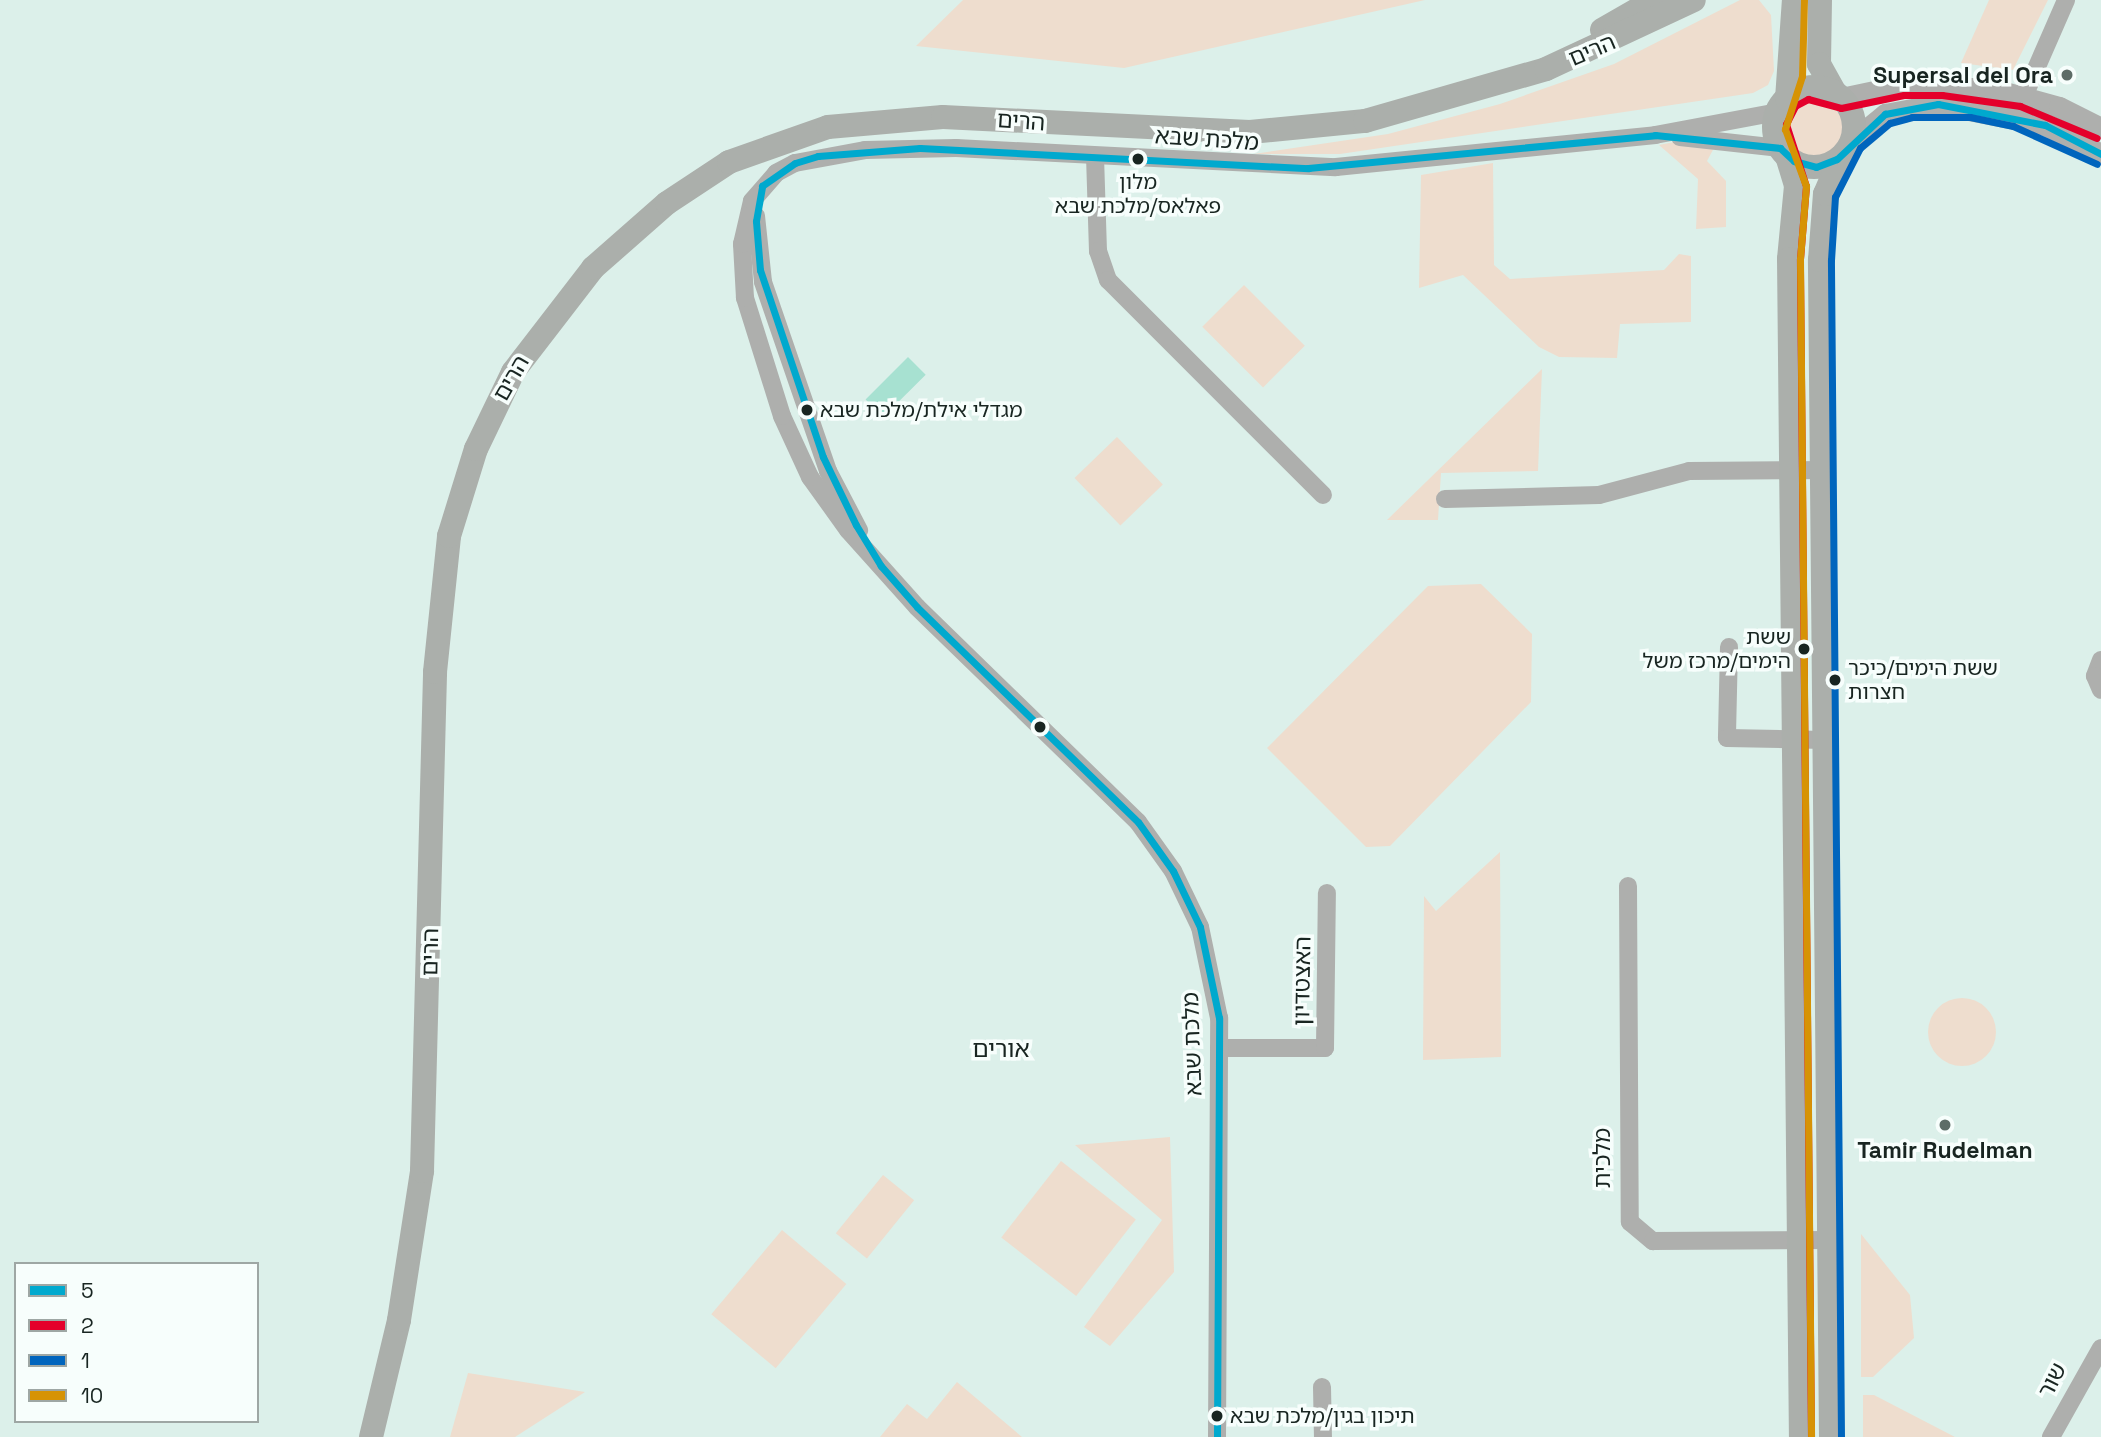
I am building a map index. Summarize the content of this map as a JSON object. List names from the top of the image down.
{
  "streets": {
    "main road": ["הרים"],
    "street": [
      "מלכת שבא",
      "האצטדיון",
      "מלכית",
      "שור"
    ]
  },
  "crossings": [
    ["מלכת שבא", "האצטדיון"]
  ],
  "districts": ["אורים"],
  "places": [
    "Supersal del Ora",
    "מלון פאלאס/מלכת שבא",
    "מגדלי אילת/מלכת שבא",
    "ששת הימים/מרכז משל",
    "ששת הימים/כיכר חצרות",
    "Tamir Rudelman",
    "תיכון בגין/מלכת שבא"
  ],
  "lines": [
    "transit line 10",
    "transit line 2",
    "transit line 5",
    "transit line 1"
  ],
  "legend": [
    "5",
    "2",
    "1",
    "10"
  ]
}
